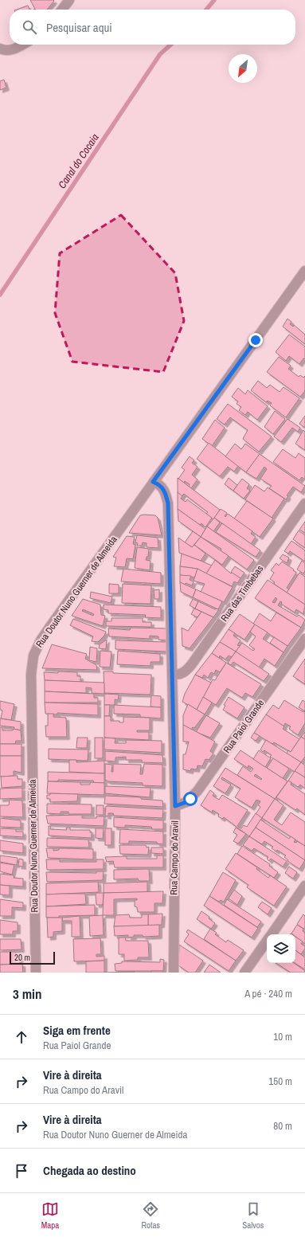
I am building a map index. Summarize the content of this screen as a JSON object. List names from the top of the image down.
{
  "streets": {
    "street": [
      "Rua Doutor Nuno Guerner de Almeida",
      "Rua das Timbebas",
      "Rua Paiol Grande",
      "Rua Campo do Aravil"
    ]
  },
  "crossings": [
    ["Rua Doutor Nuno Guerner de Almeida", "Rua Campo do Aravil"],
    ["Rua das Timbebas", "Rua Campo do Aravil"],
    ["Rua Paiol Grande", "Rua Campo do Aravil"]
  ],
  "water": ["Canal do Cocaia"],
  "scale_bar": "20 m",
  "north": "bottom left",
  "page": {
    "search": "Pesquisar aqui",
    "scale": "20 m",
    "heading": ["3 min", "A pé · 240 m"],
    "list": [
      ["Siga em frente", "Rua Paiol Grande", "10 m"],
      ["Vire à direita", "Rua Campo do Aravil", "150 m"],
      ["Vire à direita", "Rua Doutor Nuno Guerner de Almeida", "80 m"],
      "Chegada ao destino"
    ],
    "nav": ["Mapa", "Rotas", "Salvos"]
  }
}
